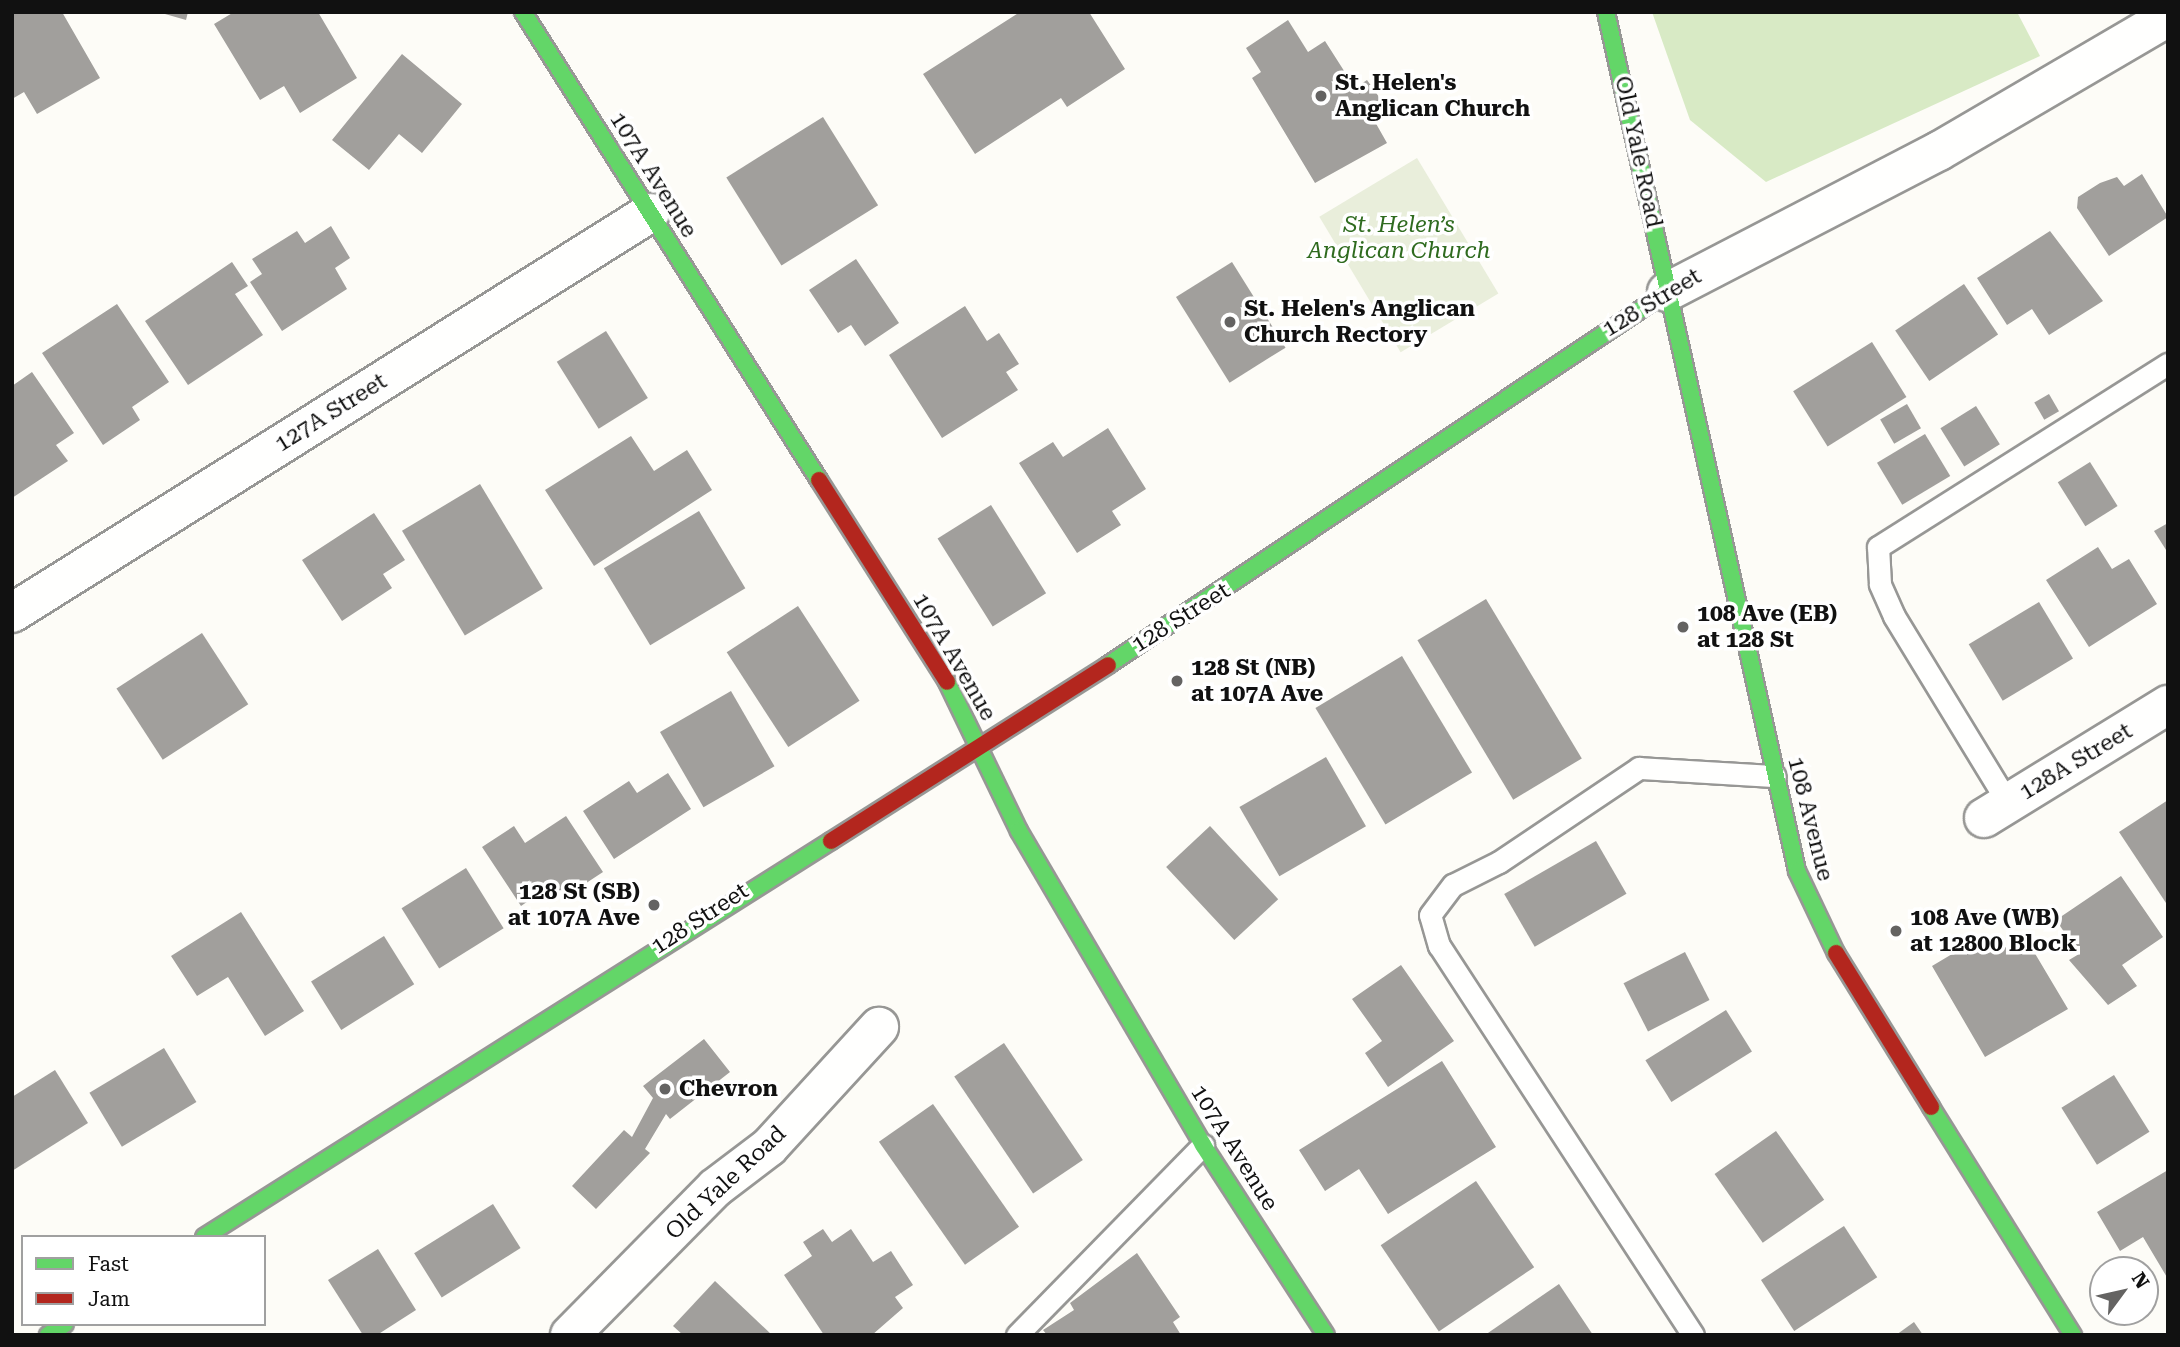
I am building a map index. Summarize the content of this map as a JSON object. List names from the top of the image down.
{
  "streets": {
    "main road": [
      "Old Yale Road",
      "107A Avenue",
      "128 Street",
      "108 Avenue"
    ],
    "street": ["127A Street", "128A Street"]
  },
  "crossings": [
    ["Old Yale Road", "128 Street"],
    ["Old Yale Road", "108 Avenue"],
    ["107A Avenue", "128 Street"],
    ["107A Avenue", "127A Street"],
    ["128 Street", "108 Avenue"]
  ],
  "parks": ["St. Helen’s Anglican Church"],
  "places": [
    "St. Helen's Anglican Church",
    "St. Helen's Anglican Church Rectory",
    "108 Ave (EB) at 128 St",
    "128 St (NB) at 107A Ave",
    "128 St (SB) at 107A Ave",
    "108 Ave (WB) at 12800 Block",
    "Chevron"
  ],
  "legend": ["Fast", "Jam"],
  "north": "top right"
}
